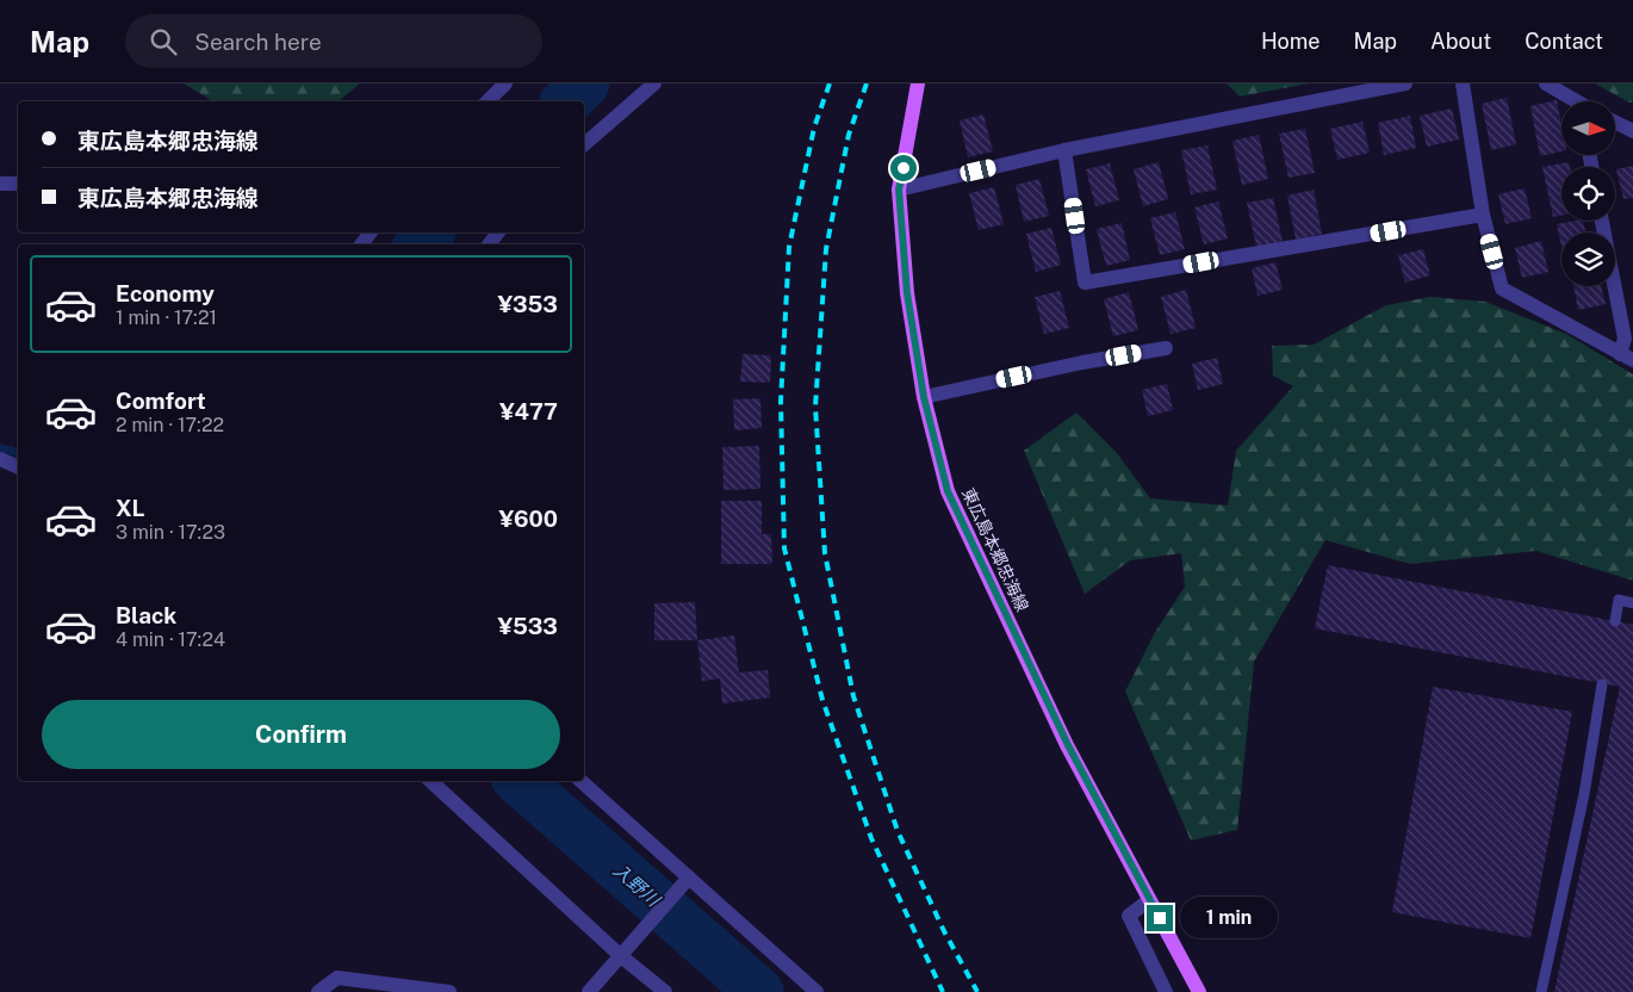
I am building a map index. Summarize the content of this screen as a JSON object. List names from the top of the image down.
{
  "streets": {
    "main road": ["東広島本郷忠海線"]
  },
  "water": ["入野川"],
  "north": "right",
  "page": {
    "header": "Map",
    "search": "Search here",
    "nav": [
      "Home",
      "Map",
      "About",
      "Contact"
    ],
    "banner": ["東広島本郷忠海線", "東広島本郷忠海線"],
    "list": [
      {
        "name": "Economy",
        "note": "1 min · 17:21",
        "value": "¥353"
      },
      {
        "name": "Comfort",
        "note": "2 min · 17:22",
        "value": "¥477"
      },
      {
        "name": "XL",
        "note": "3 min · 17:23",
        "value": "¥600"
      },
      {
        "name": "Black",
        "note": "4 min · 17:24",
        "value": "¥533"
      }
    ],
    "buttons": "Confirm",
    "bubble": "1 min"
  }
}
